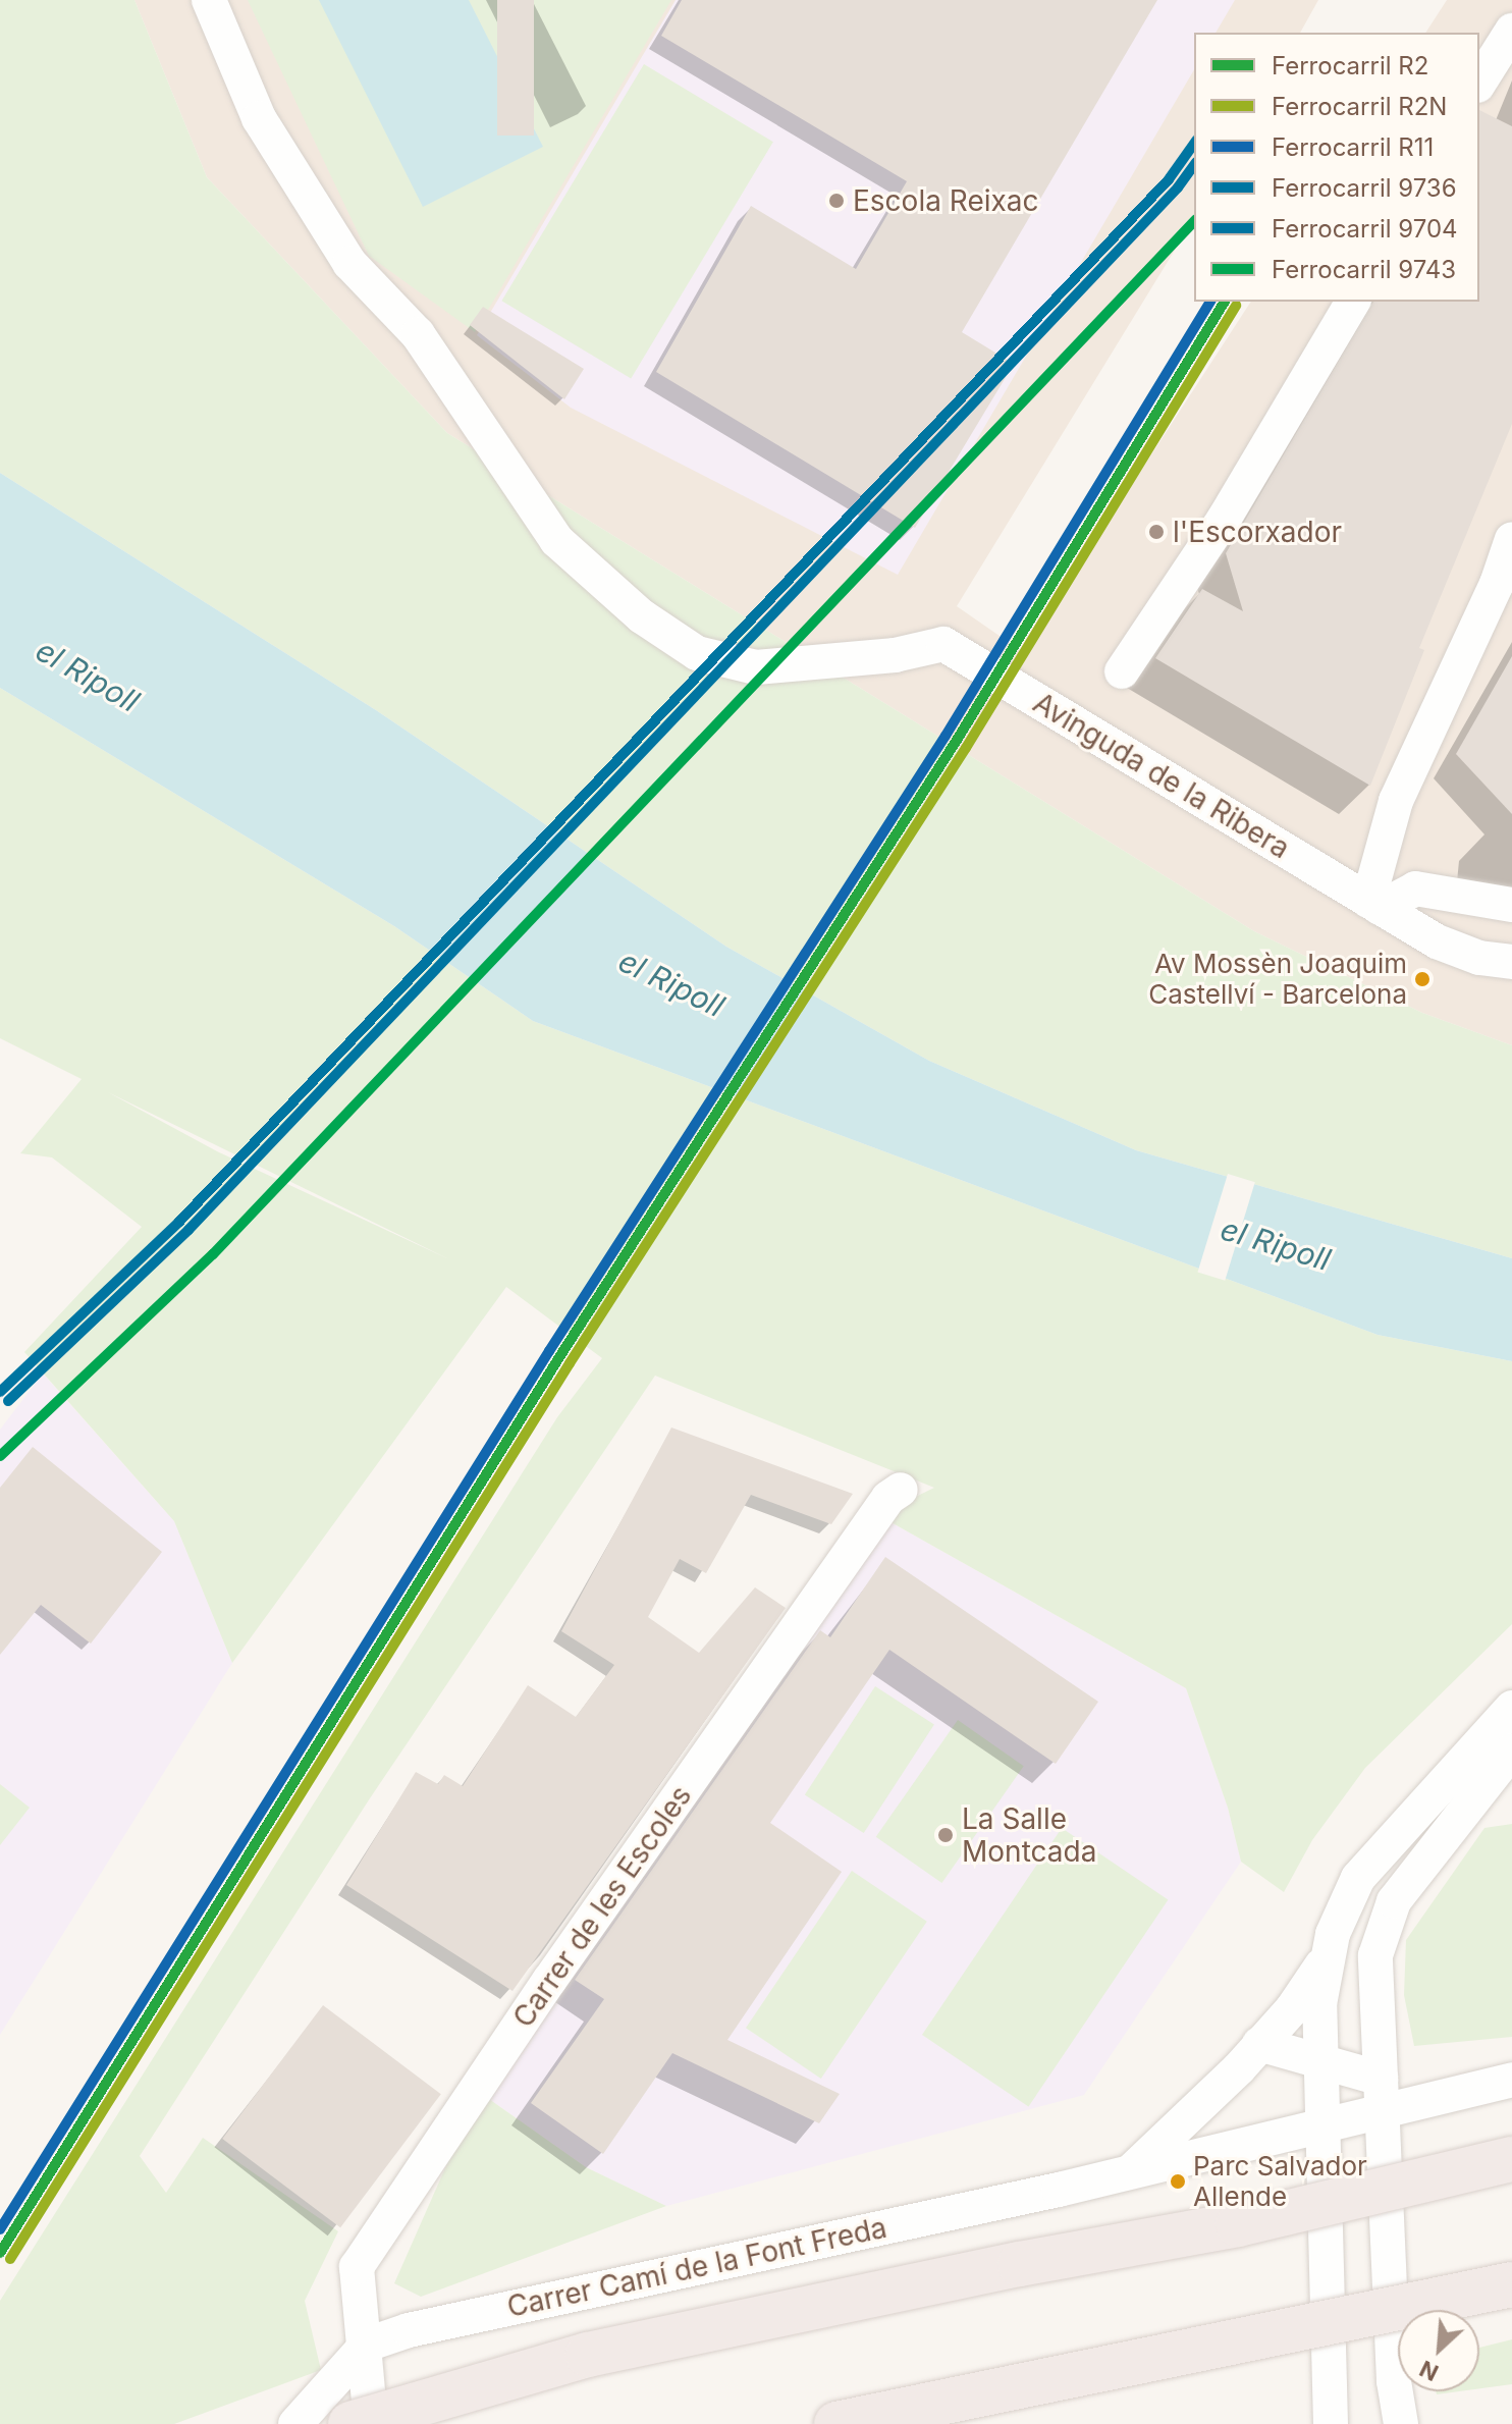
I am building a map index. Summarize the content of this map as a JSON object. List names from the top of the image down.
{
  "streets": {
    "street": ["Avinguda de la Ribera", "Carrer de les Escoles", "Carrer Camí de la Font Freda"]
  },
  "crossings": [
    ["Carrer de les Escoles", "Carrer Camí de la Font Freda"]
  ],
  "water": ["el Ripoll"],
  "places": [
    "Escola Reixac",
    "l'Escorxador",
    "Av Mossèn Joaquim Castellví - Barcelona",
    "La Salle Montcada",
    "Parc Salvador Allende"
  ],
  "lines": [
    "rail line 9736",
    "rail line 9704",
    "rail line 9743",
    "rail line R2",
    "rail line R11",
    "rail line R2N"
  ],
  "legend": [
    "Ferrocarril R2",
    "Ferrocarril R2N",
    "Ferrocarril R11",
    "Ferrocarril 9736",
    "Ferrocarril 9704",
    "Ferrocarril 9743"
  ],
  "north": "bottom left"
}
